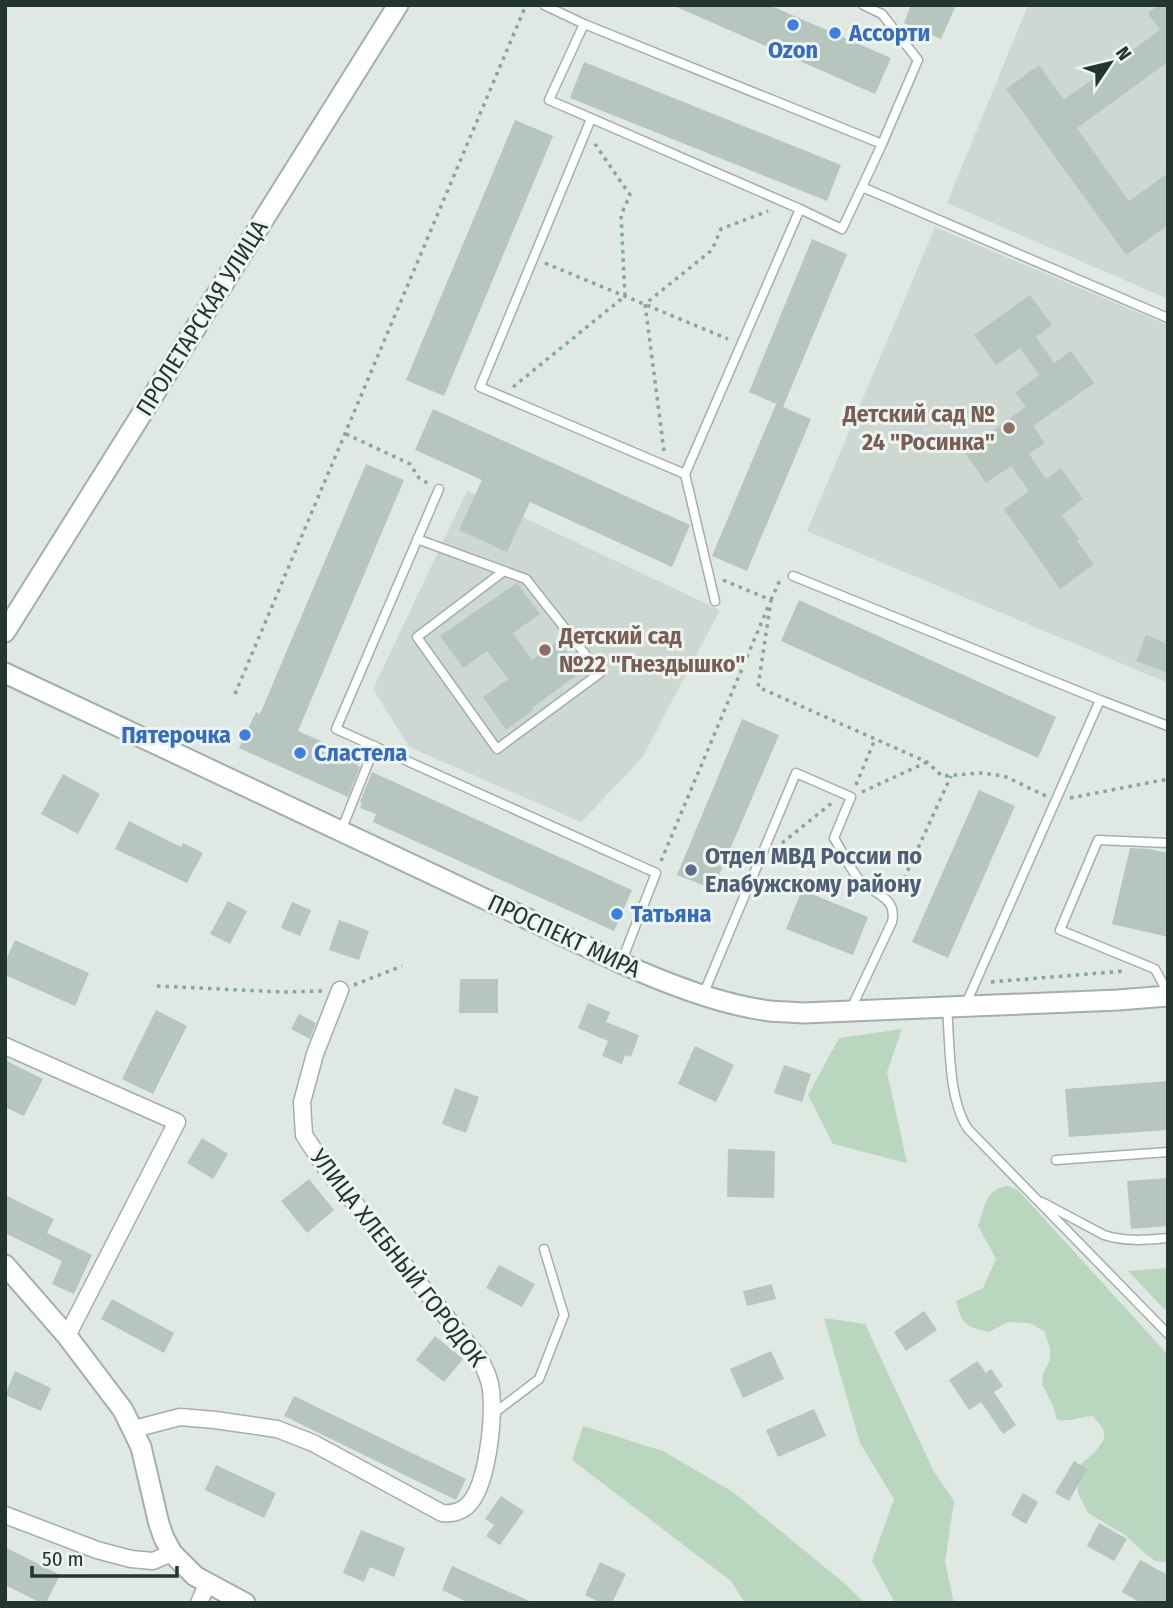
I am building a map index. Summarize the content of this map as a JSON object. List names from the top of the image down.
{
  "streets": {
    "street": ["ПРОЛЕТАРСКАЯ УЛИЦА", "ПРОСПЕКТ МИРА", "УЛИЦА ХЛЕБНЫЙ ГОРОДОК"]
  },
  "places": [
    "Ozon",
    "Ассорти",
    "Детский сад № 24 \"Росинка\"",
    "Детский сад №22 \"Гнездышко\"",
    "Пятерочка",
    "Сластела",
    "Отдел МВД России по Елабужскому району",
    "Татьяна"
  ],
  "scale_bar": "50 m",
  "north": "top right"
}
